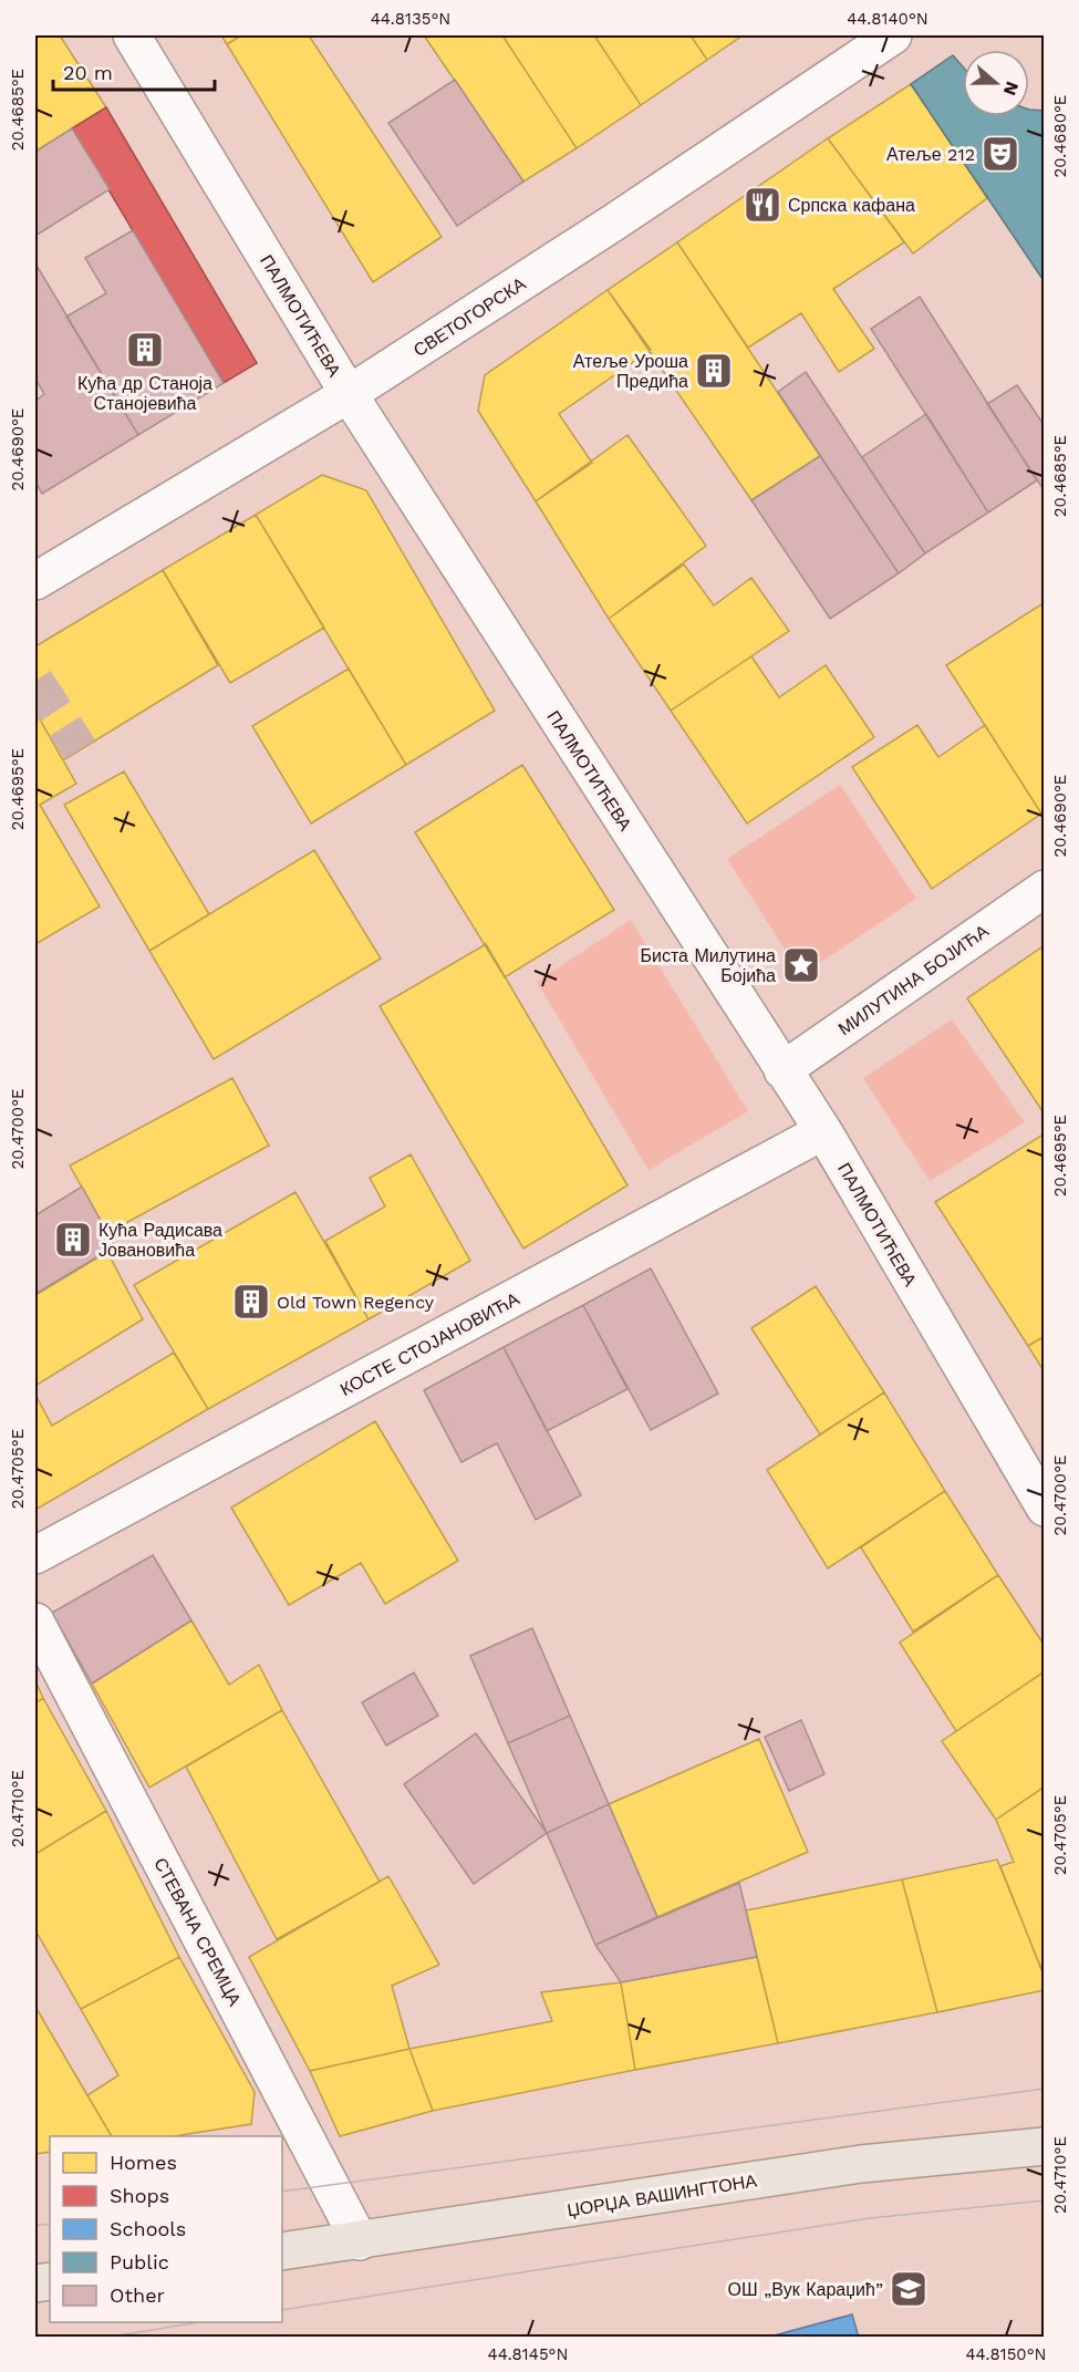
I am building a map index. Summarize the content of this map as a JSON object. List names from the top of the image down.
{
  "streets": {
    "main road": ["ЏОРЏА ВАШИНГТОНА"],
    "street": [
      "ПАЛМОТИЋЕВА",
      "СВЕТОГОРСКА",
      "МИЛУТИНА БОЈИЋА",
      "КОСТЕ СТОЈАНОВИЋА",
      "СТЕВАНА СРЕМЦА"
    ]
  },
  "crossings": [
    ["ПАЛМОТИЋЕВА", "СВЕТОГОРСКА"],
    ["ПАЛМОТИЋЕВА", "МИЛУТИНА БОЈИЋА"],
    ["ПАЛМОТИЋЕВА", "КОСТЕ СТОЈАНОВИЋА"],
    ["СТЕВАНА СРЕМЦА", "ЏОРЏА ВАШИНГТОНА"]
  ],
  "places": {
    "theatre": ["Атеље 212"],
    "restaurant": ["Српска кафана"],
    "building": [
      "Кућа др Станоја Станојевића",
      "Атеље Уроша Предића",
      "Кућа Радисава Јовановића",
      "Old Town Regency"
    ],
    "place": ["Биста Милутина Бојића"],
    "school or university": ["ОШ „Вук Караџић”"]
  },
  "legend": [
    "Homes",
    "Shops",
    "Schools",
    "Public",
    "Other"
  ],
  "scale_bar": "20 m",
  "north": "right",
  "coordinates": [
    "44.8135°N",
    "44.8140°N",
    "20.4685°E",
    "20.4680°E",
    "20.4690°E",
    "20.4695°E",
    "20.4700°E",
    "20.4705°E",
    "20.4710°E",
    "44.8145°N",
    "44.8150°N"
  ]
}
